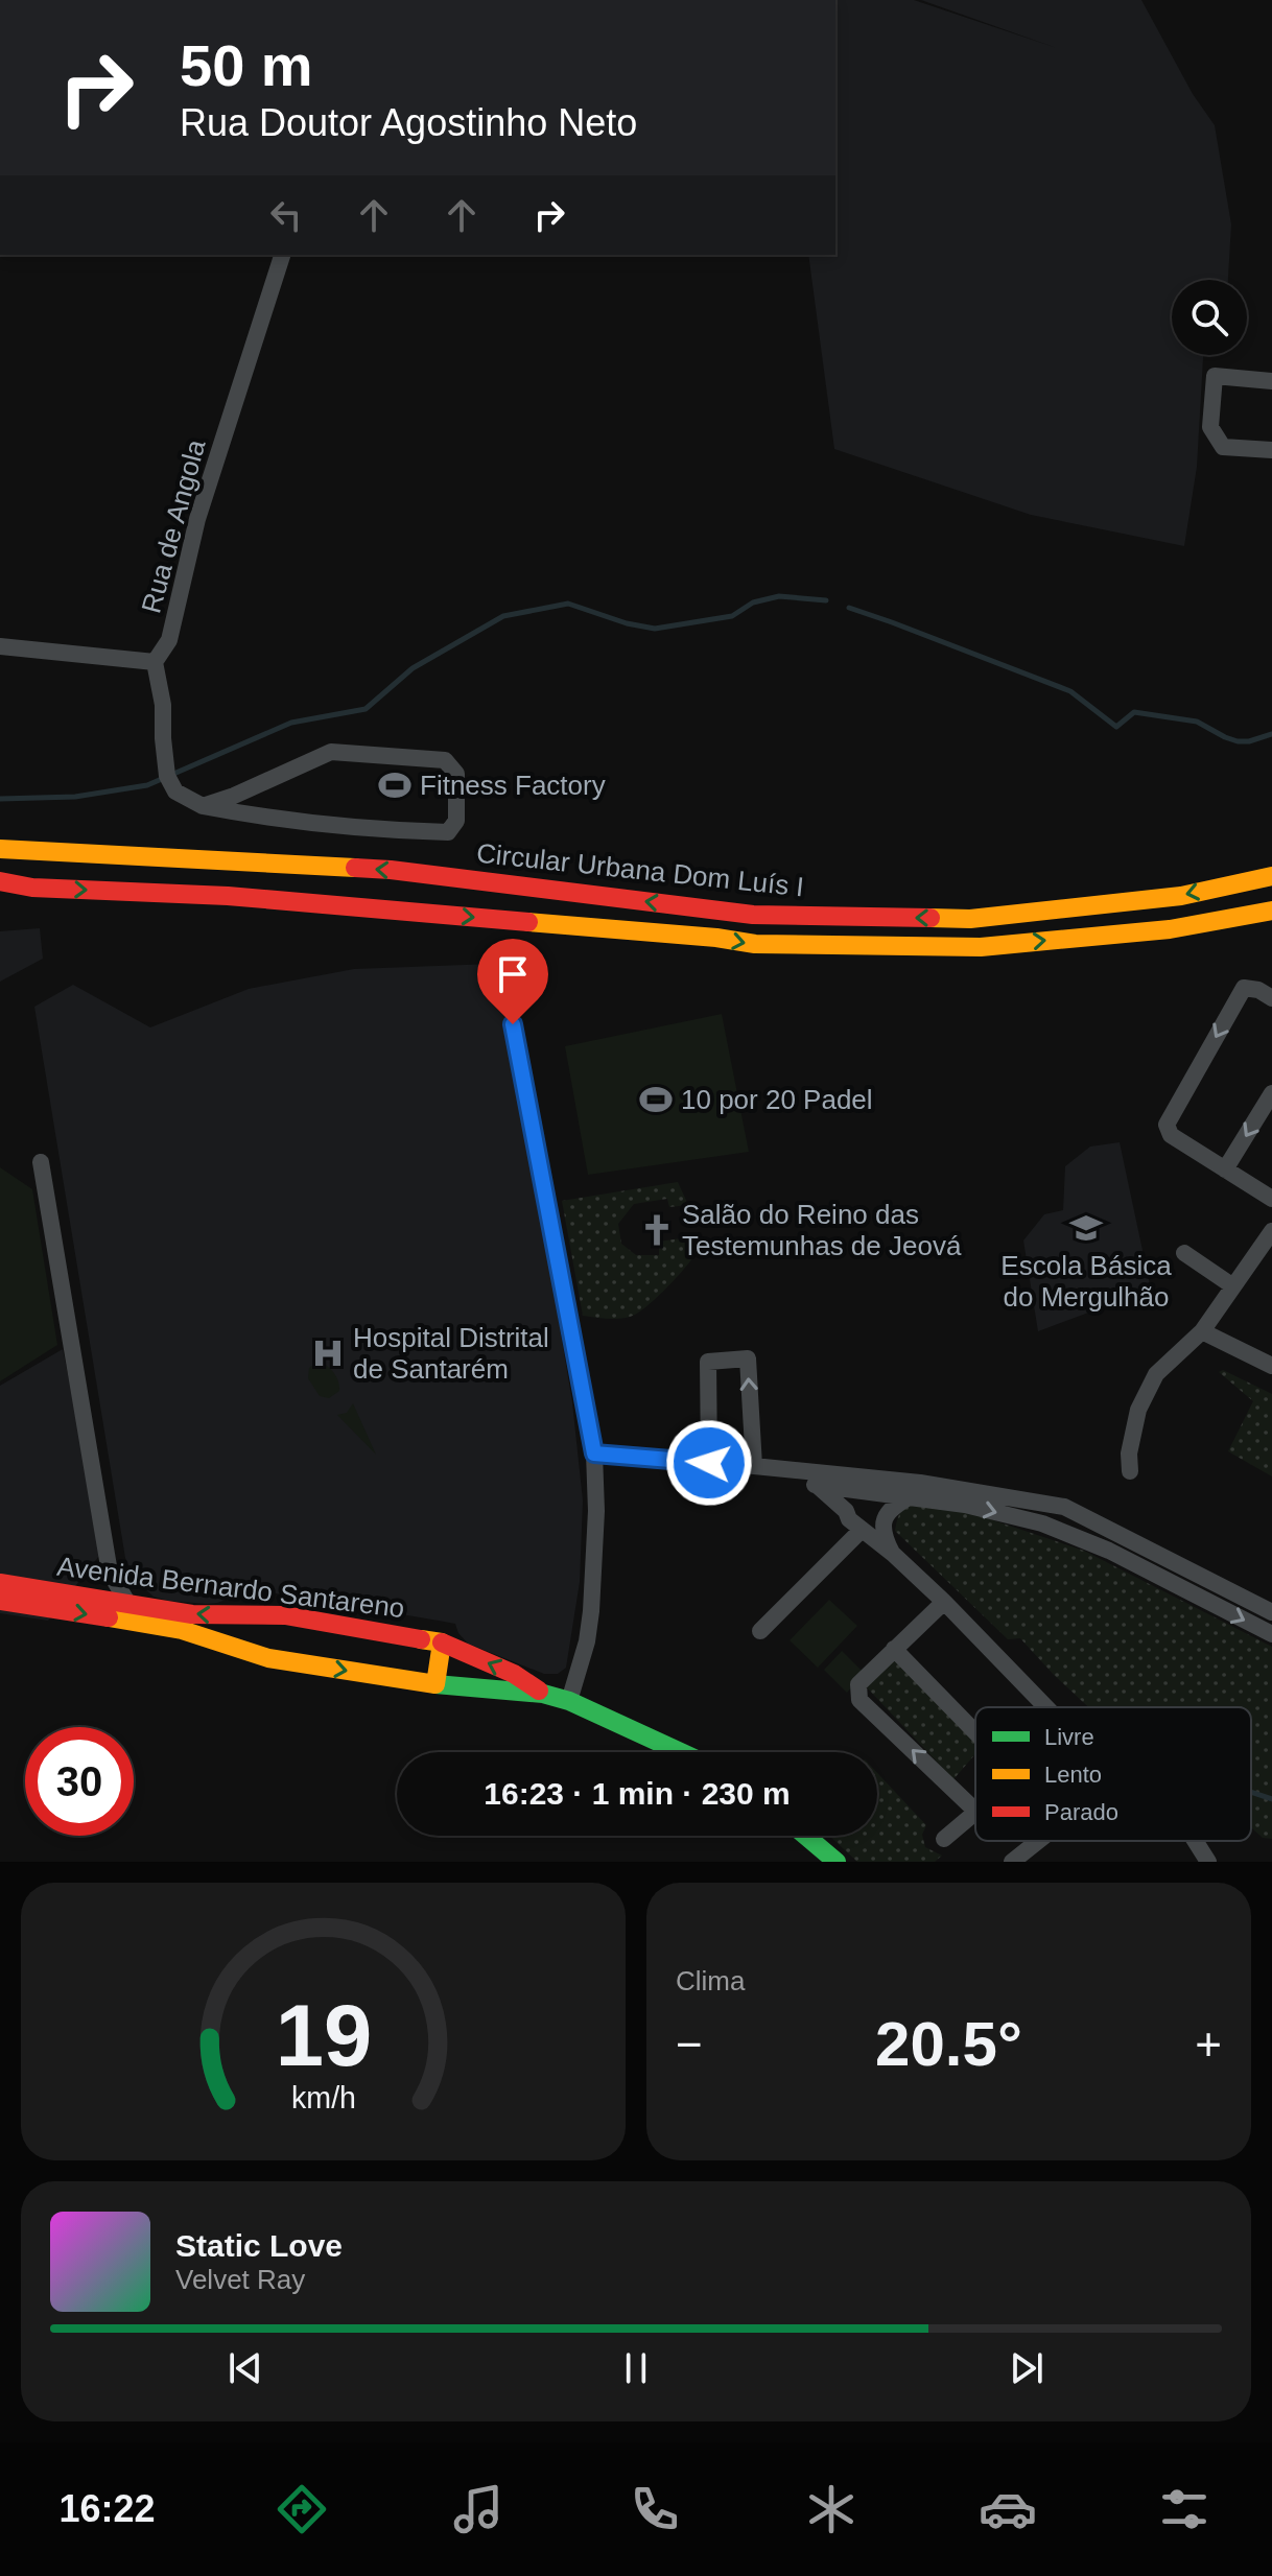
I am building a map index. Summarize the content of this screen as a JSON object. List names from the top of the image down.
{
  "streets": {
    "main road": ["Circular Urbana Dom Luís I", "Avenida Bernardo Santareno"],
    "street": ["Rua de Angola"]
  },
  "places": {
    "sports": ["Fitness Factory", "10 por 20 Padel"],
    "school or university": ["Escola Básica do Mergulhão"],
    "church": ["Salão do Reino das Testemunhas de Jeová"],
    "hospital": ["Hospital Distrital de Santarém"]
  },
  "legend": ["Livre", "Lento", "Parado"],
  "page": {
    "turn": ["50 m", "Rua Doutor Agostinho Neto"],
    "limit": "30",
    "trip": "16:23 · 1 min · 230 m",
    "tile": "Clima",
    "heat": ["−", "20.5°", "+"],
    "song": ["Static Love", "Velvet Ray"],
    "tabs": "16:22",
    "gauge": ["19", "km/h"]
  }
}
